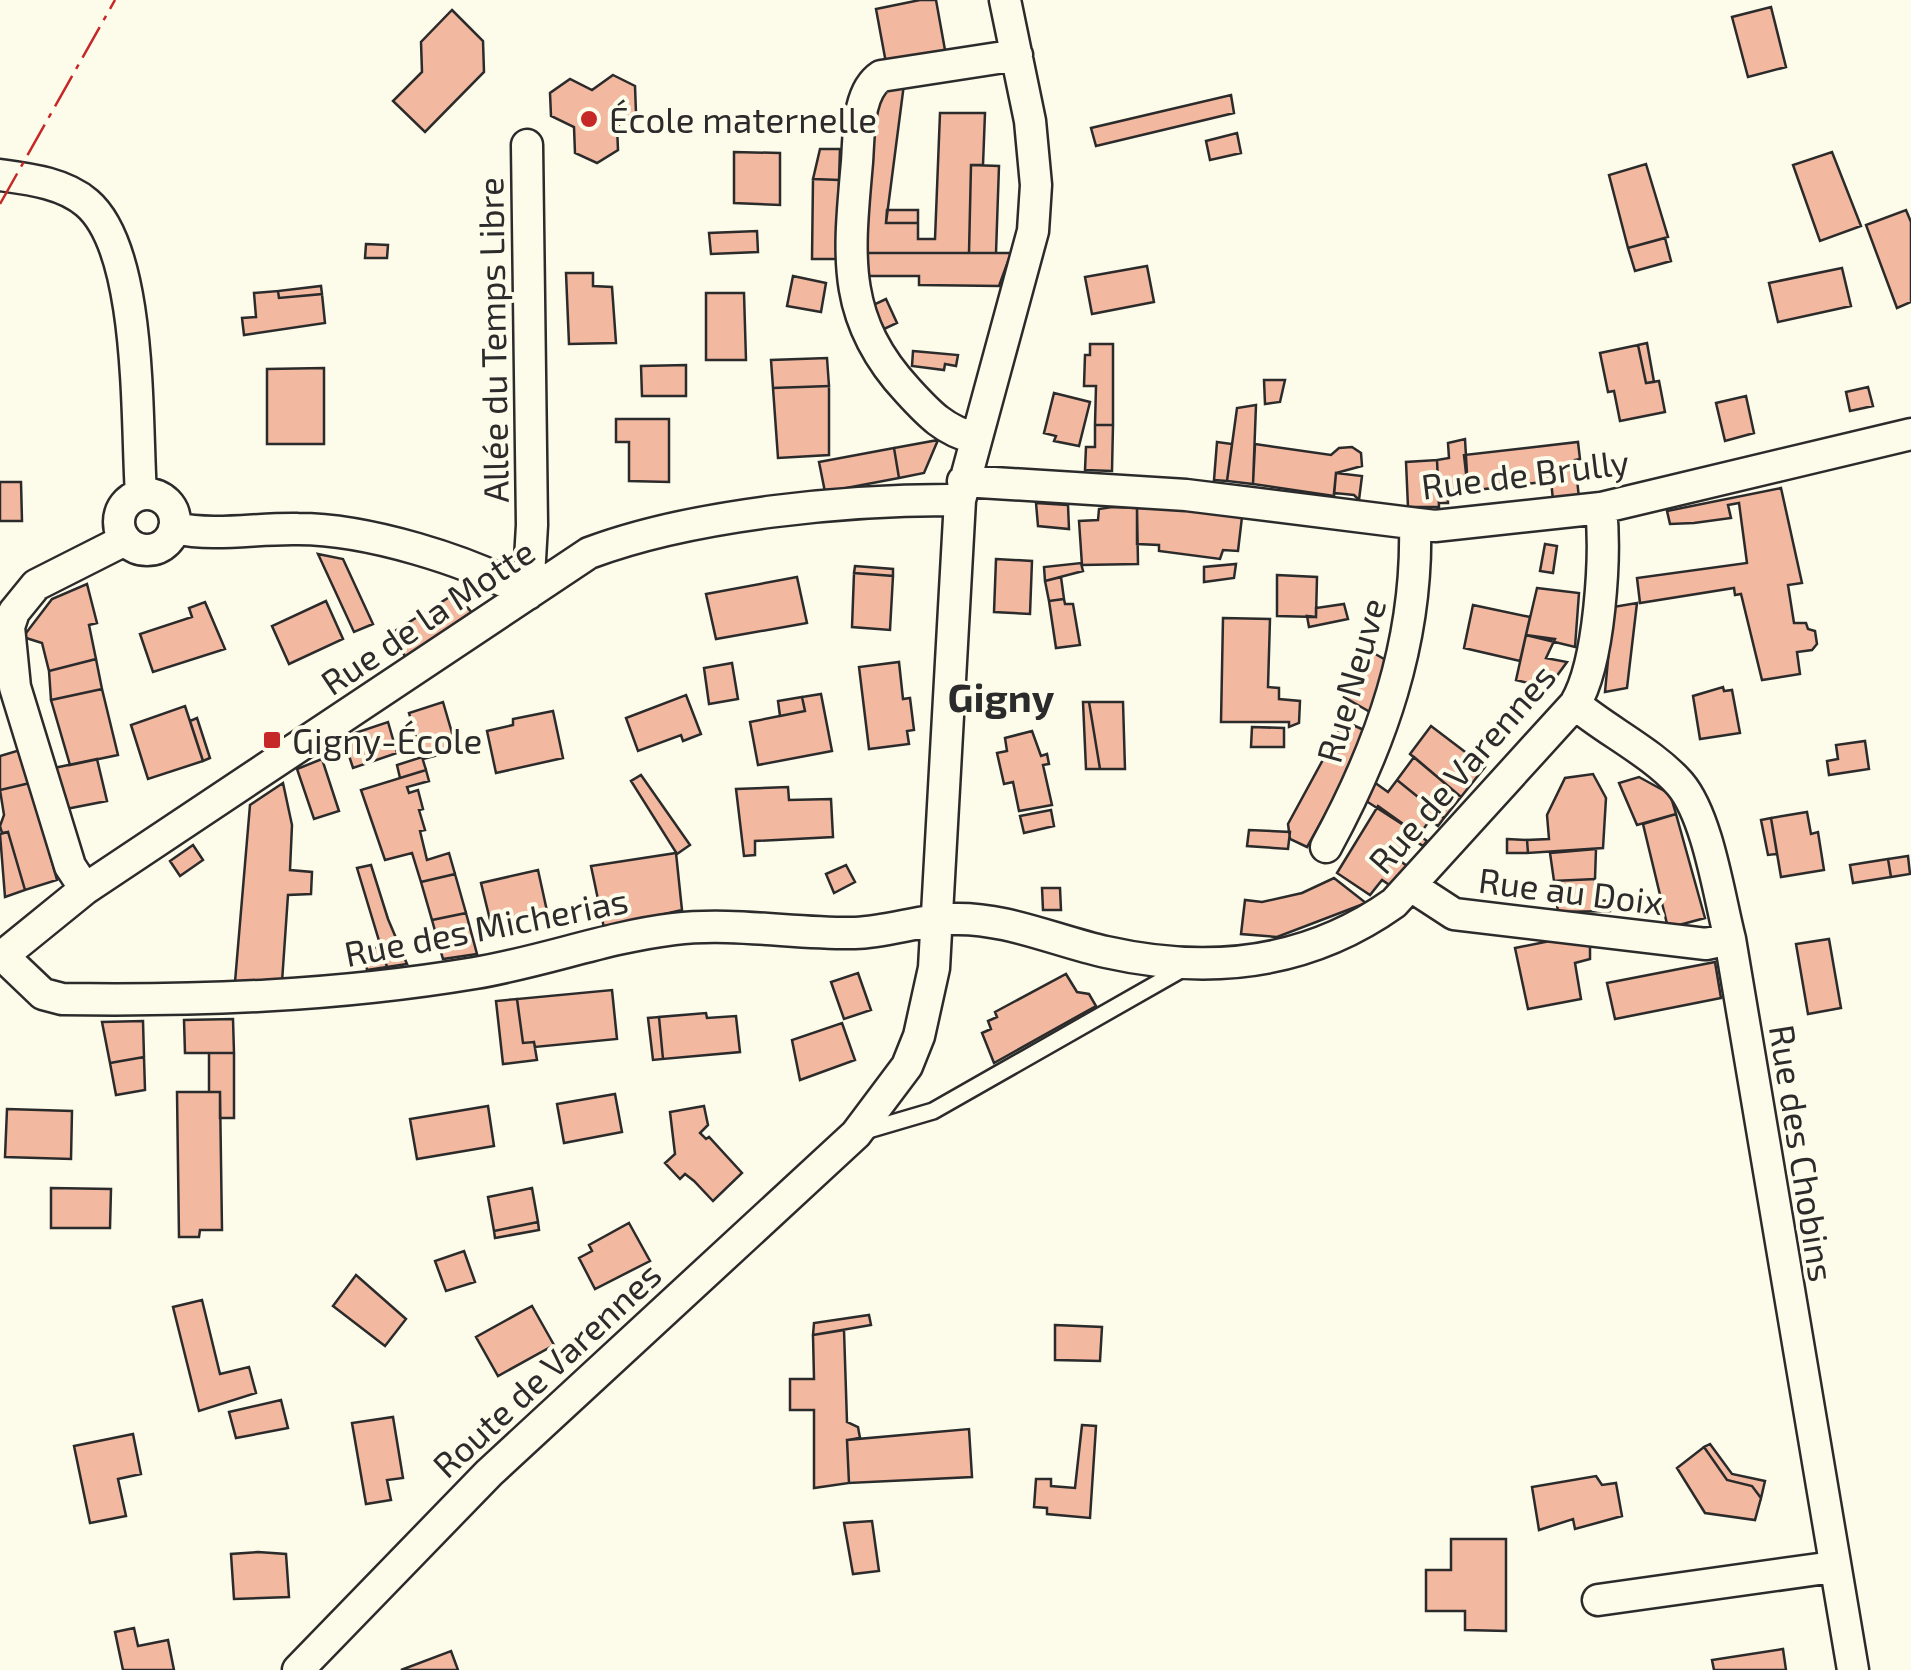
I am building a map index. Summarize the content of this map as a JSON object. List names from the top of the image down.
{
  "streets": {
    "street": [
      "Allée du Temps Libre",
      "Rue de Brully",
      "Rue de la Motte",
      "Rue Neuve",
      "Rue de Varennes",
      "Rue au Doix",
      "Rue des Micherias",
      "Rue des Chobins",
      "Route de Varennes"
    ]
  },
  "crossings": [
    ["Allée du Temps Libre", "Rue de la Motte"],
    ["Rue de Brully", "Rue de la Motte"],
    ["Rue de Brully", "Rue Neuve"],
    ["Rue de Brully", "Rue de Varennes"],
    ["Rue de Brully", "Route de Varennes"],
    ["Rue de la Motte", "Rue des Micherias"],
    ["Rue de la Motte", "Route de Varennes"],
    ["Rue de Varennes", "Rue au Doix"],
    ["Rue de Varennes", "Rue des Micherias"],
    ["Rue de Varennes", "Rue des Chobins"],
    ["Rue de Varennes", "Route de Varennes"],
    ["Rue au Doix", "Rue des Chobins"],
    ["Rue des Micherias", "Route de Varennes"]
  ],
  "districts": ["Gigny"],
  "places": {
    "other": ["École maternelle"],
    "transit": ["Gigny-École"]
  }
}
